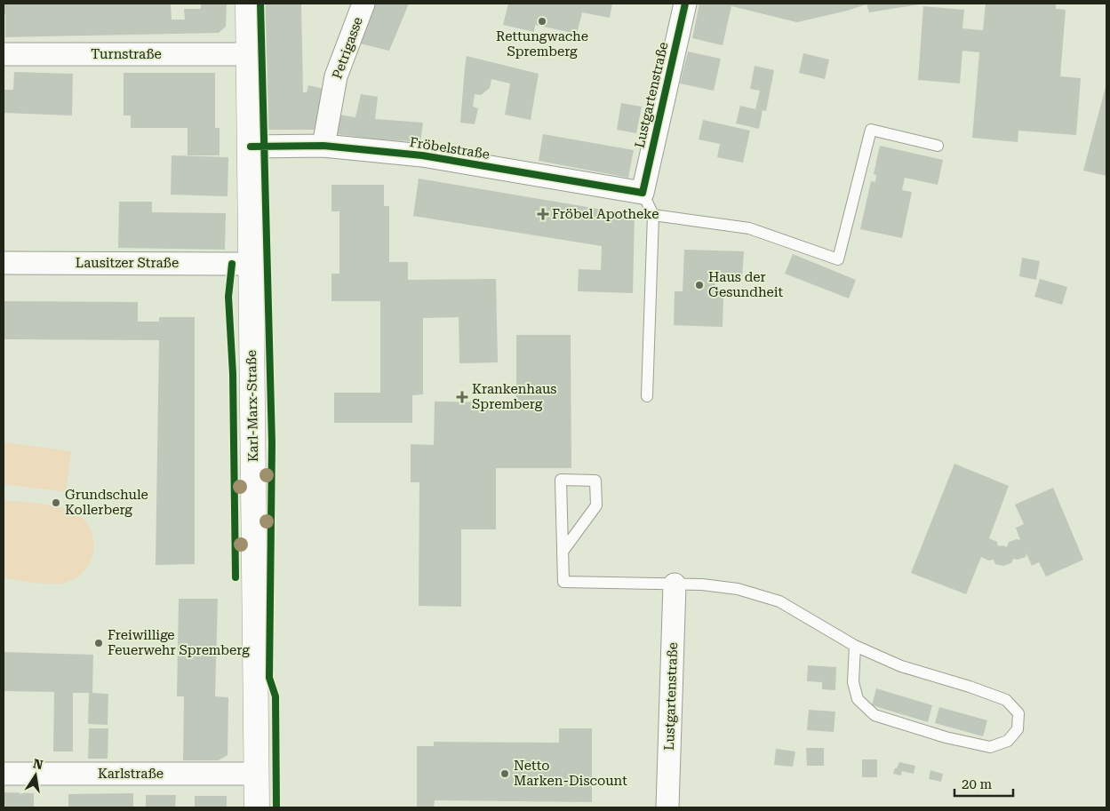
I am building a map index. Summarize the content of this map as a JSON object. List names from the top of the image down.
{
  "streets": {
    "main road": ["Karl-Marx-Straße"],
    "street": [
      "Petrigasse",
      "Turnstraße",
      "Lustgartenstraße",
      "Fröbelstraße",
      "Lausitzer Straße",
      "Karlstraße"
    ]
  },
  "crossings": [
    ["Petrigasse", "Fröbelstraße"],
    ["Turnstraße", "Karl-Marx-Straße"],
    ["Lustgartenstraße", "Fröbelstraße"],
    ["Fröbelstraße", "Karl-Marx-Straße"],
    ["Lausitzer Straße", "Karl-Marx-Straße"],
    ["Karl-Marx-Straße", "Karlstraße"]
  ],
  "places": {
    "other": [
      "Rettungwache Spremberg",
      "Haus der Gesundheit",
      "Grundschule Kollerberg",
      "Freiwillige Feuerwehr Spremberg",
      "Netto Marken-Discount"
    ],
    "health": ["Fröbel Apotheke", "Krankenhaus Spremberg"]
  },
  "scale_bar": "20 m",
  "north": "top"
}
